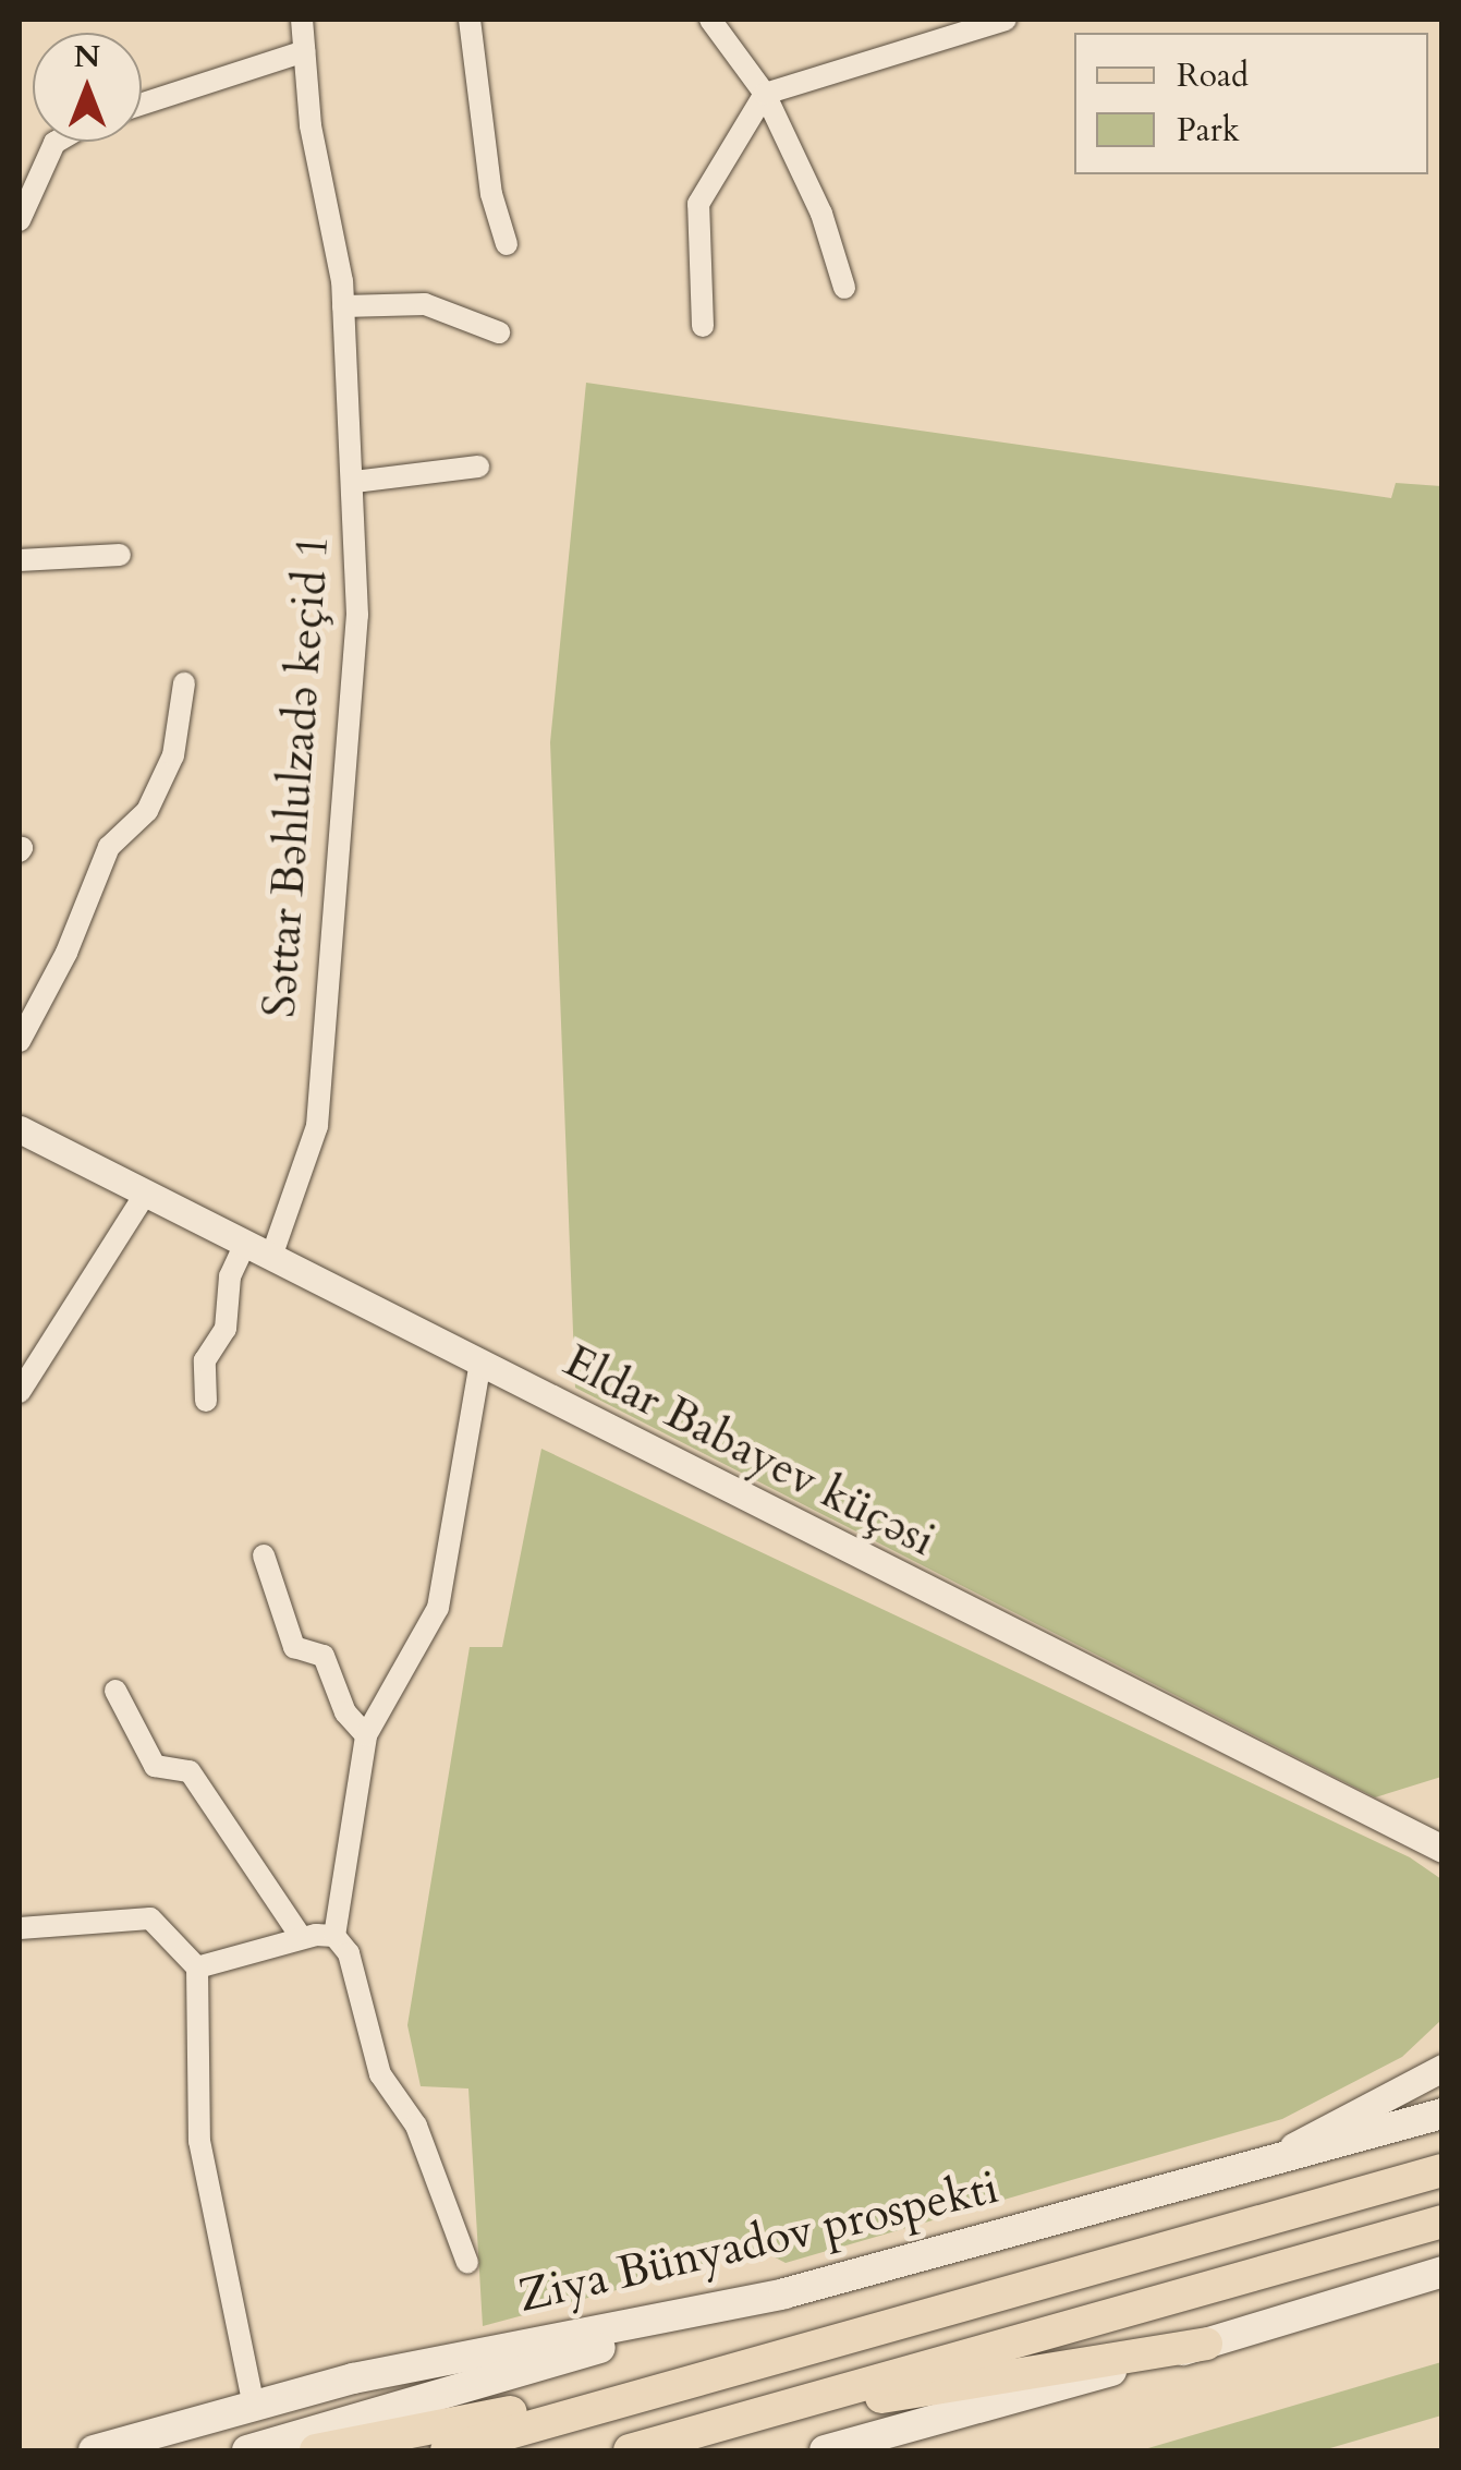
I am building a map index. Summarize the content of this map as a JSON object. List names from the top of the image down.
{
  "streets": {
    "main road": ["Ziya Bünyadov prospekti"],
    "street": ["Səttar Bəhlulzadə keçid 1", "Eldar Babayev küçəsi"]
  },
  "crossings": [
    ["Səttar Bəhlulzadə keçid 1", "Eldar Babayev küçəsi"]
  ],
  "legend": ["Road", "Park"],
  "north": "top"
}
